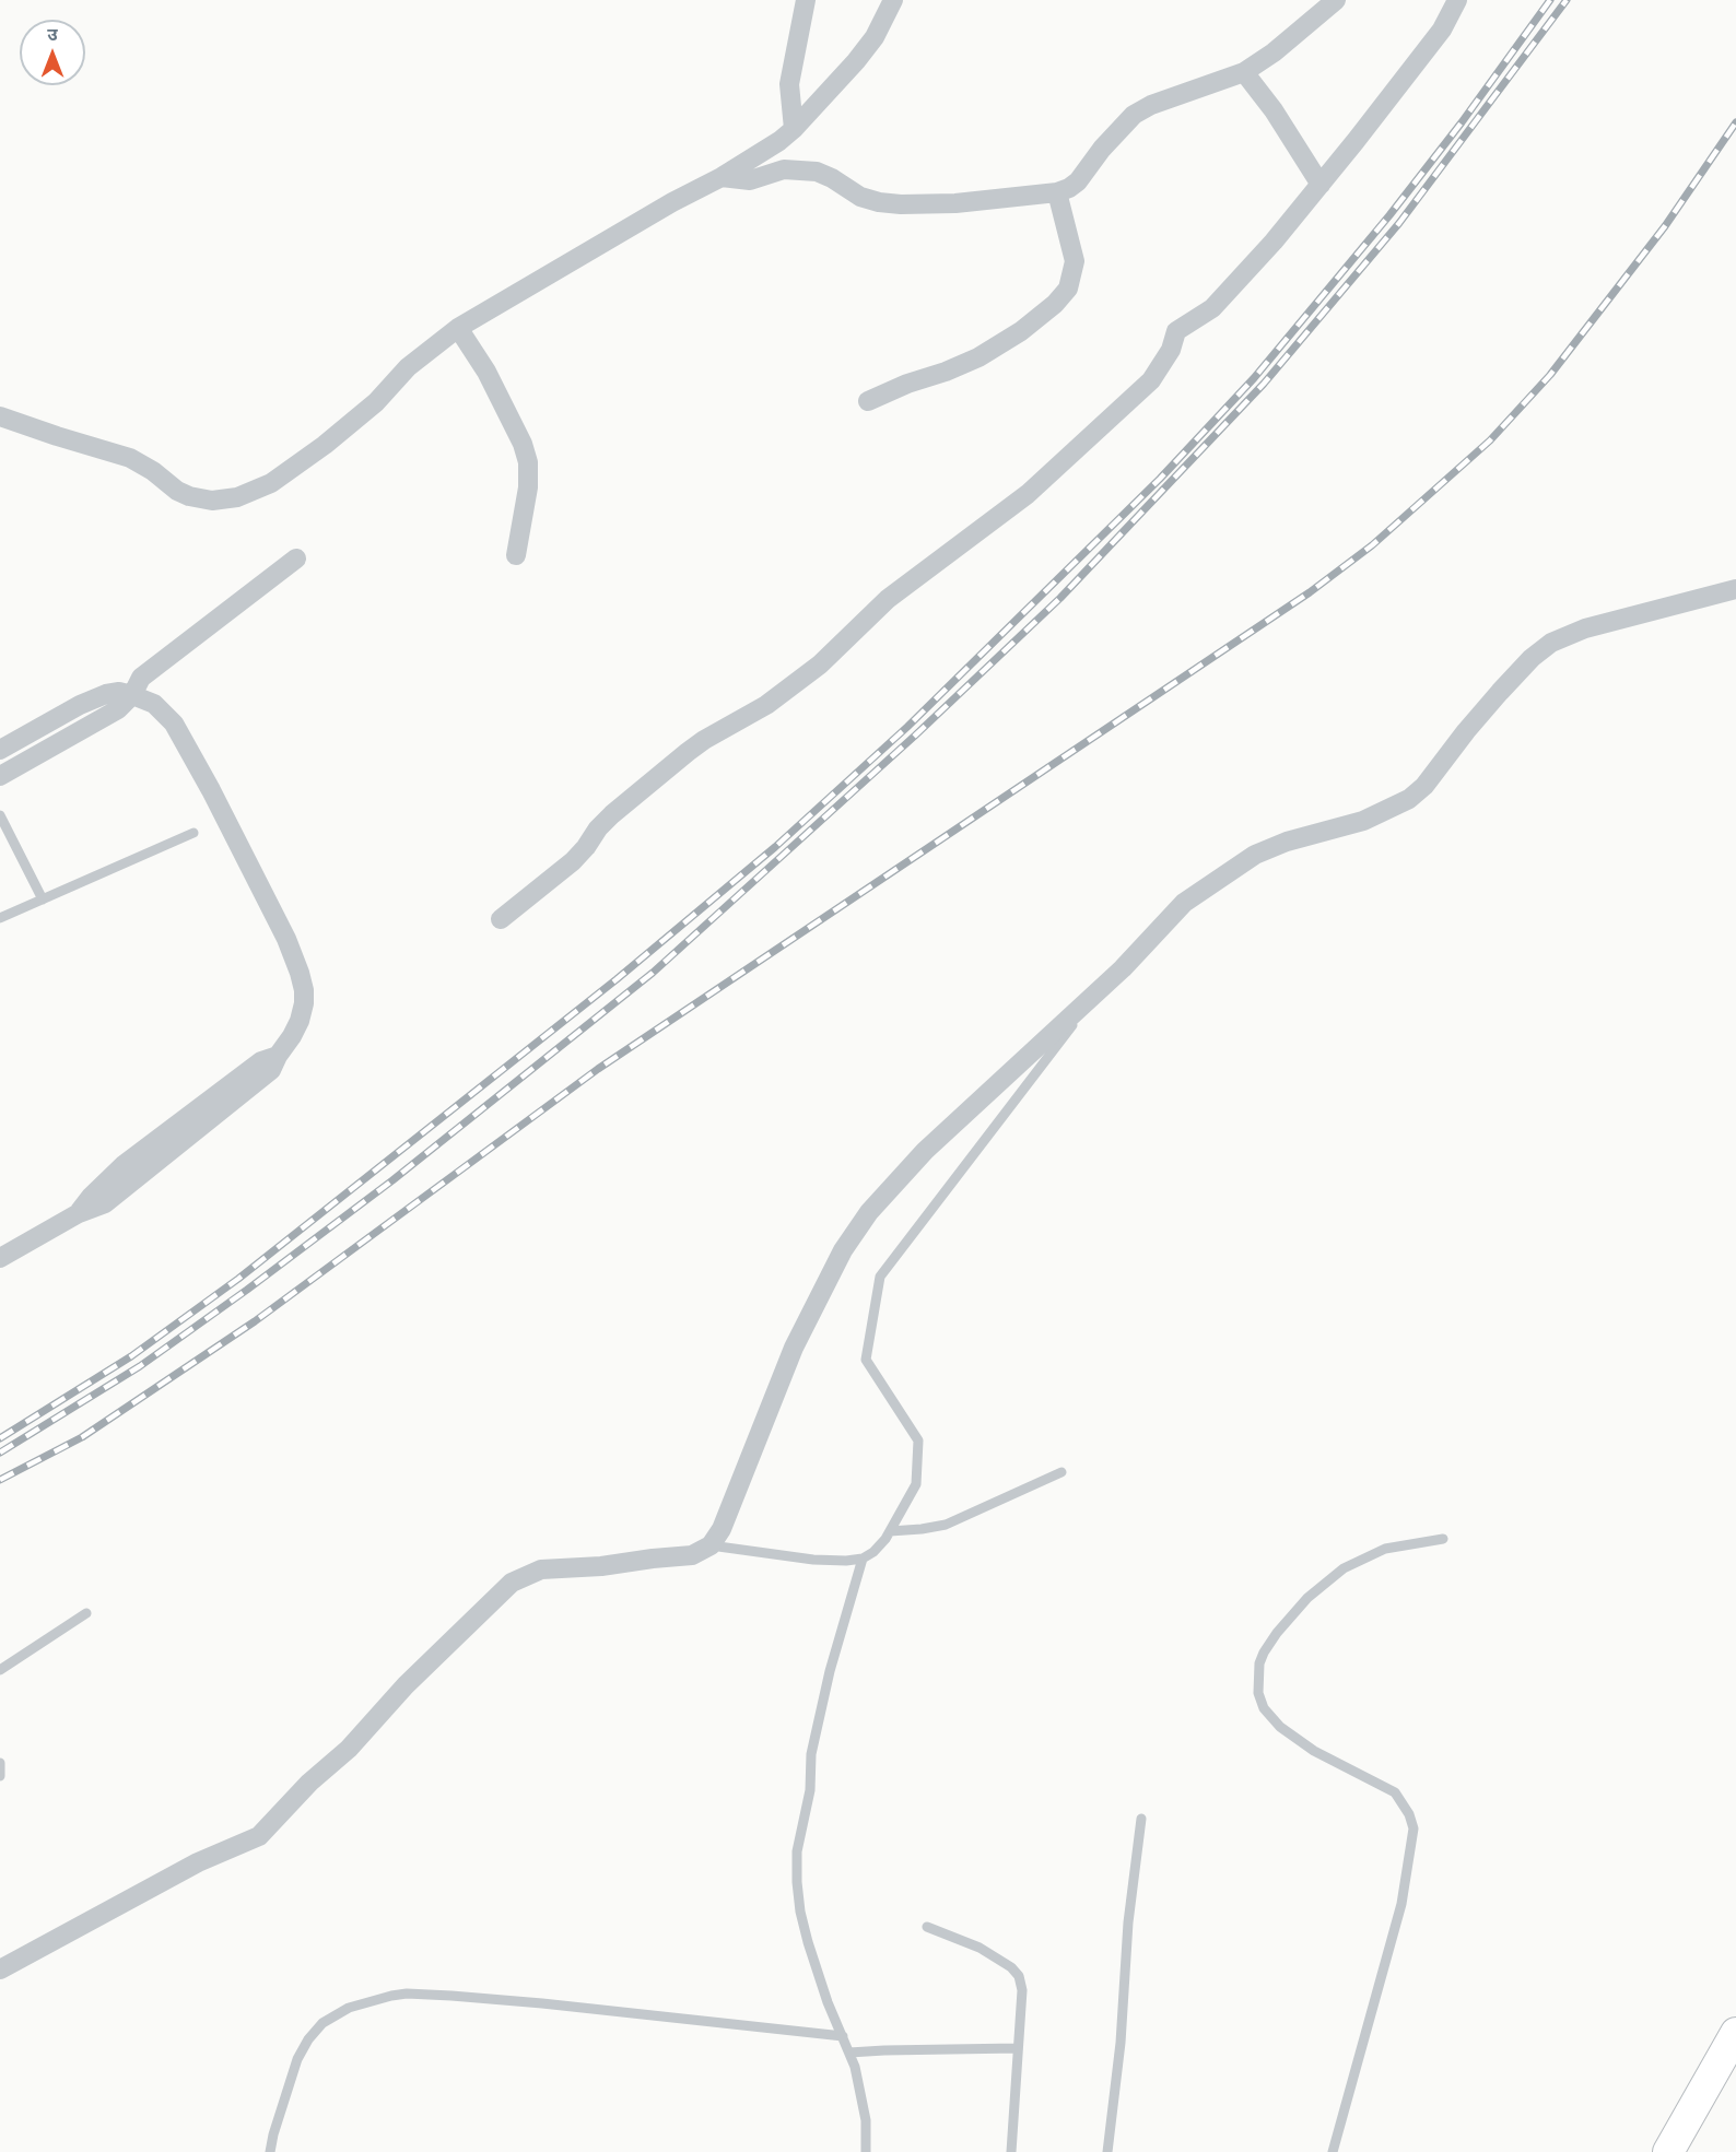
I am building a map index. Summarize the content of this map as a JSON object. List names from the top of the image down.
{
  "north": "top"
}
